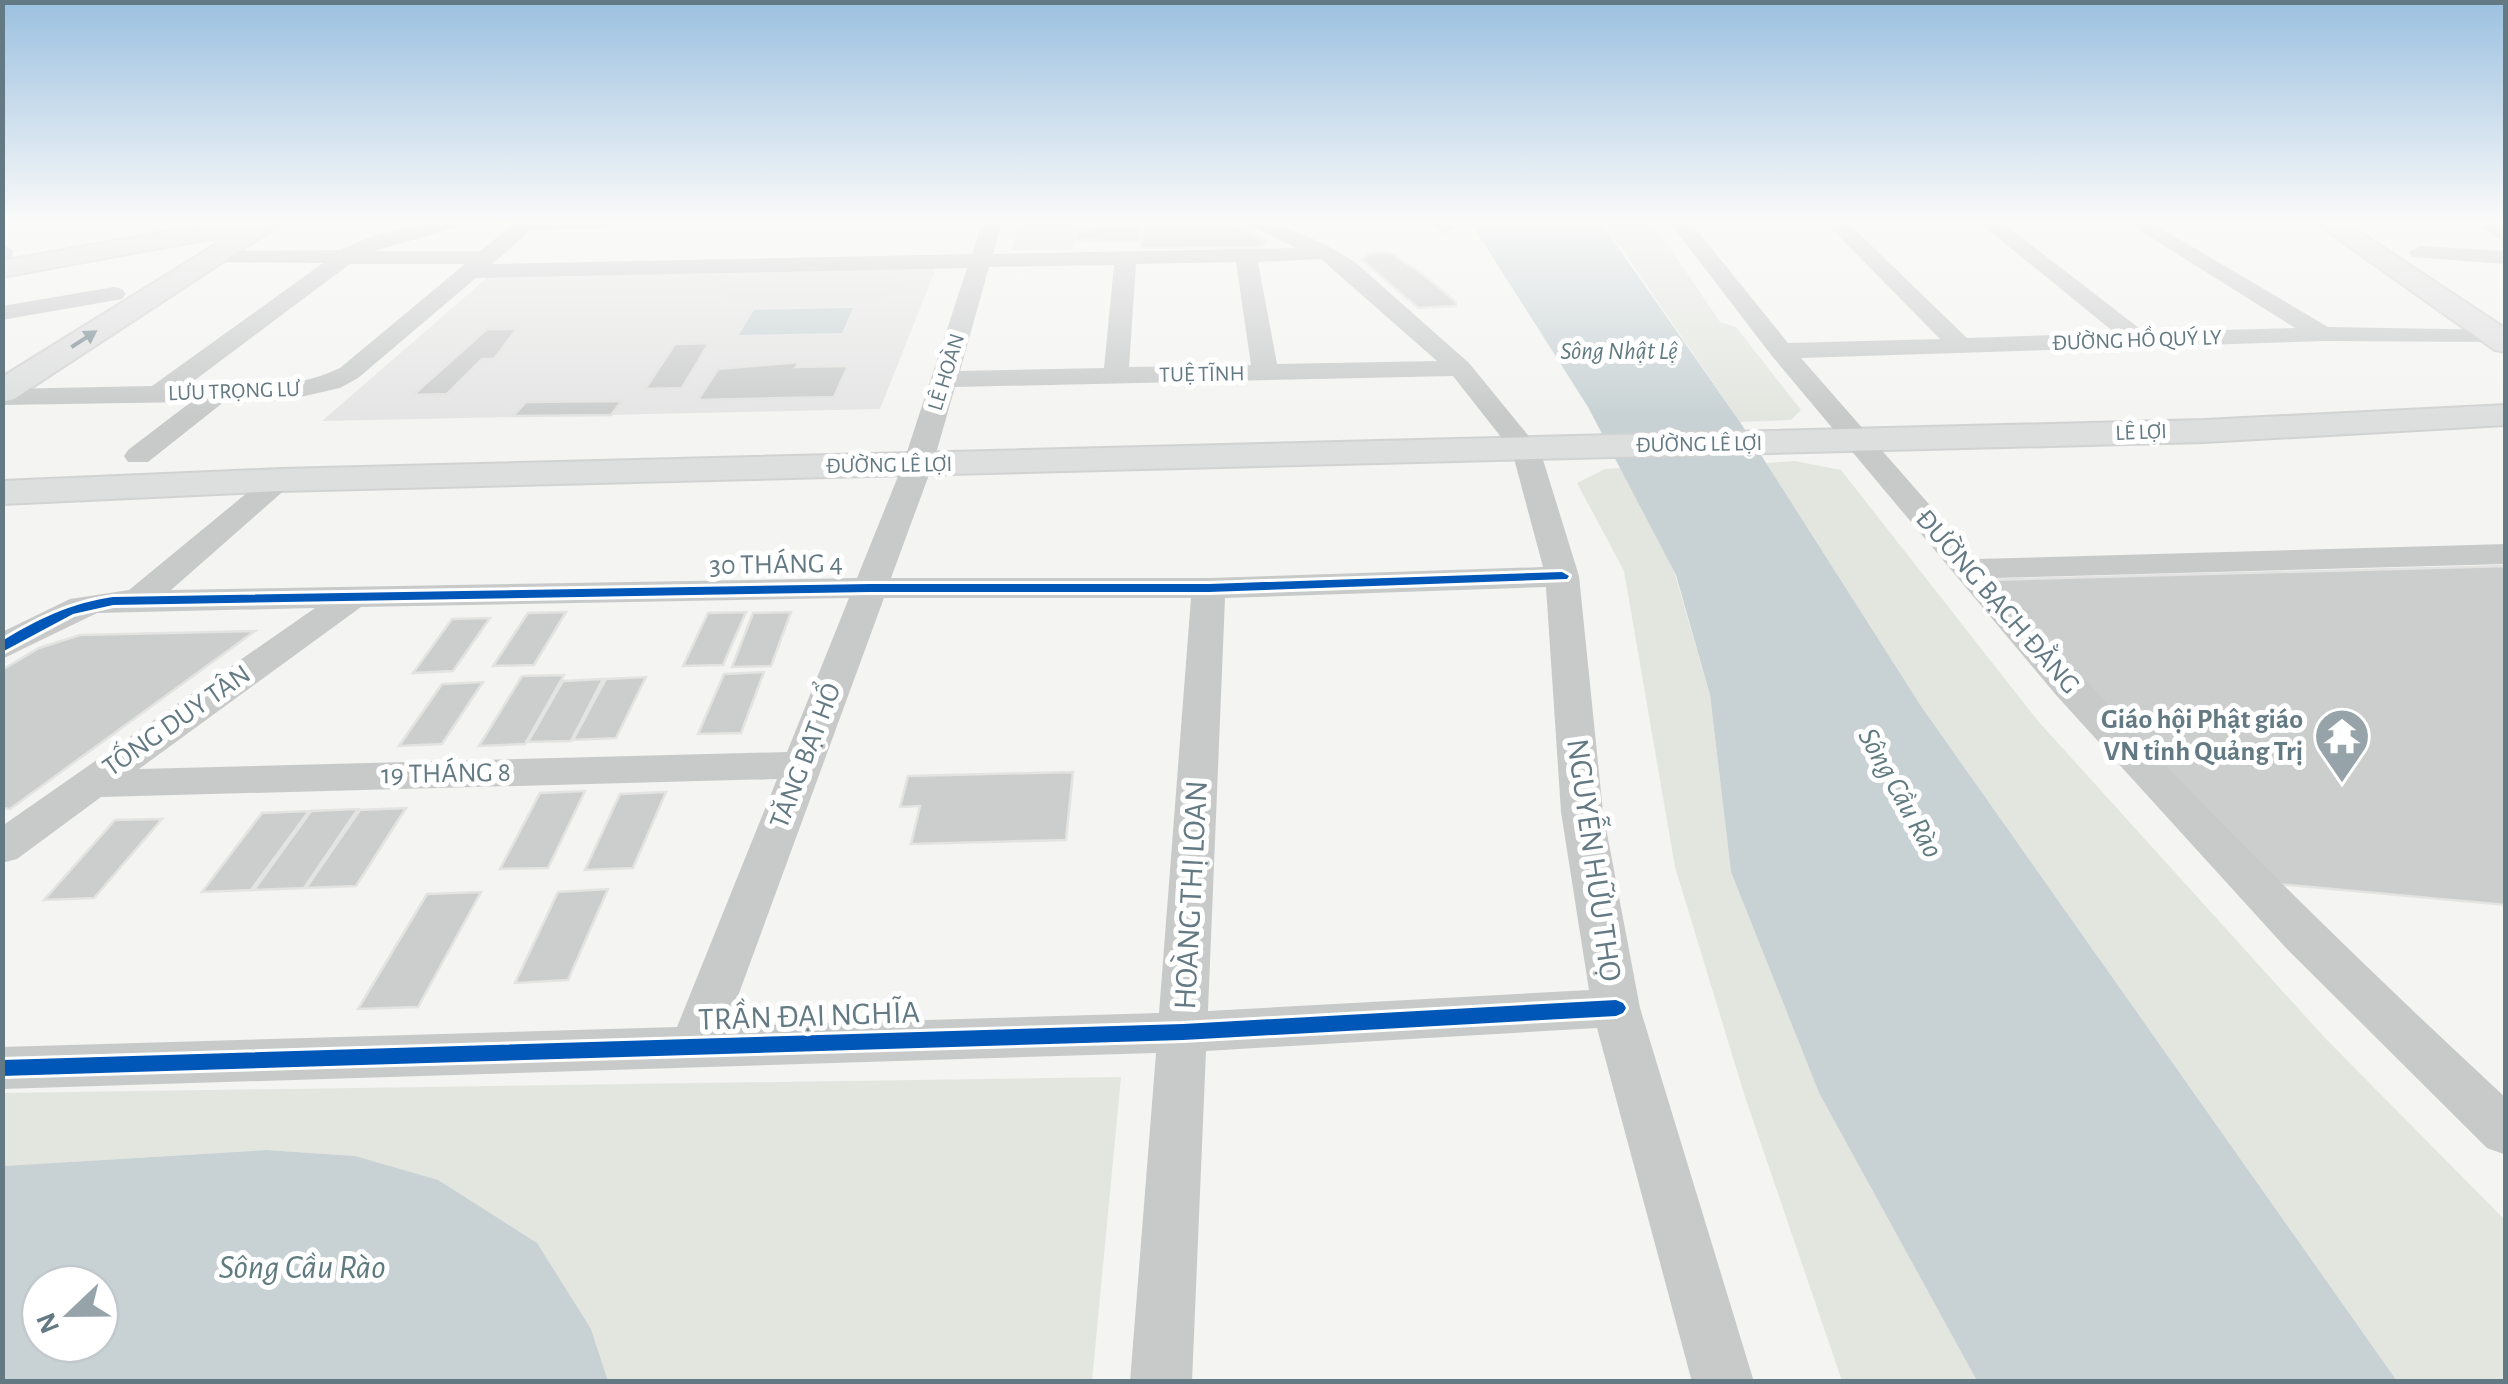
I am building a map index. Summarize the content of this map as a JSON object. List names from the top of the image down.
{
  "streets": {
    "main road": ["LÊ LỢI", "ĐƯỜNG LÊ LỢI"],
    "street": [
      "ĐƯỜNG HỒ QUÝ LY",
      "LÊ HOÀN",
      "TUỆ TĨNH",
      "LƯU TRỌNG LƯ",
      "30 THÁNG 4",
      "ĐƯỜNG BẠCH ĐẰNG",
      "TỐNG DUY TÂN",
      "TĂNG BẠT HỔ",
      "19 THÁNG 8",
      "NGUYỄN HỮU THỌ",
      "HOÀNG THỊ LOAN",
      "TRẦN ĐẠI NGHĨA"
    ]
  },
  "crossings": [
    ["ĐƯỜNG HỒ QUÝ LY", "ĐƯỜNG BẠCH ĐẰNG"],
    ["LÊ HOÀN", "TUỆ TĨNH"],
    ["LÊ HOÀN", "ĐƯỜNG LÊ LỢI"],
    ["LÊ HOÀN", "TĂNG BẠT HỔ"],
    ["LÊ LỢI", "ĐƯỜNG LÊ LỢI"],
    ["LÊ LỢI", "ĐƯỜNG BẠCH ĐẰNG"],
    ["ĐƯỜNG LÊ LỢI", "TĂNG BẠT HỔ"],
    ["ĐƯỜNG LÊ LỢI", "NGUYỄN HỮU THỌ"],
    ["30 THÁNG 4", "TỐNG DUY TÂN"],
    ["30 THÁNG 4", "TĂNG BẠT HỔ"],
    ["30 THÁNG 4", "NGUYỄN HỮU THỌ"],
    ["30 THÁNG 4", "HOÀNG THỊ LOAN"],
    ["TỐNG DUY TÂN", "19 THÁNG 8"],
    ["TĂNG BẠT HỔ", "19 THÁNG 8"],
    ["TĂNG BẠT HỔ", "TRẦN ĐẠI NGHĨA"],
    ["NGUYỄN HỮU THỌ", "TRẦN ĐẠI NGHĨA"],
    ["HOÀNG THỊ LOAN", "TRẦN ĐẠI NGHĨA"]
  ],
  "water": ["Sông Nhật Lệ", "Sông Cầu Rào"],
  "places": {
    "temple": ["Giáo hội Phật giáo VN tỉnh Quảng Trị"]
  },
  "north": "left"
}
